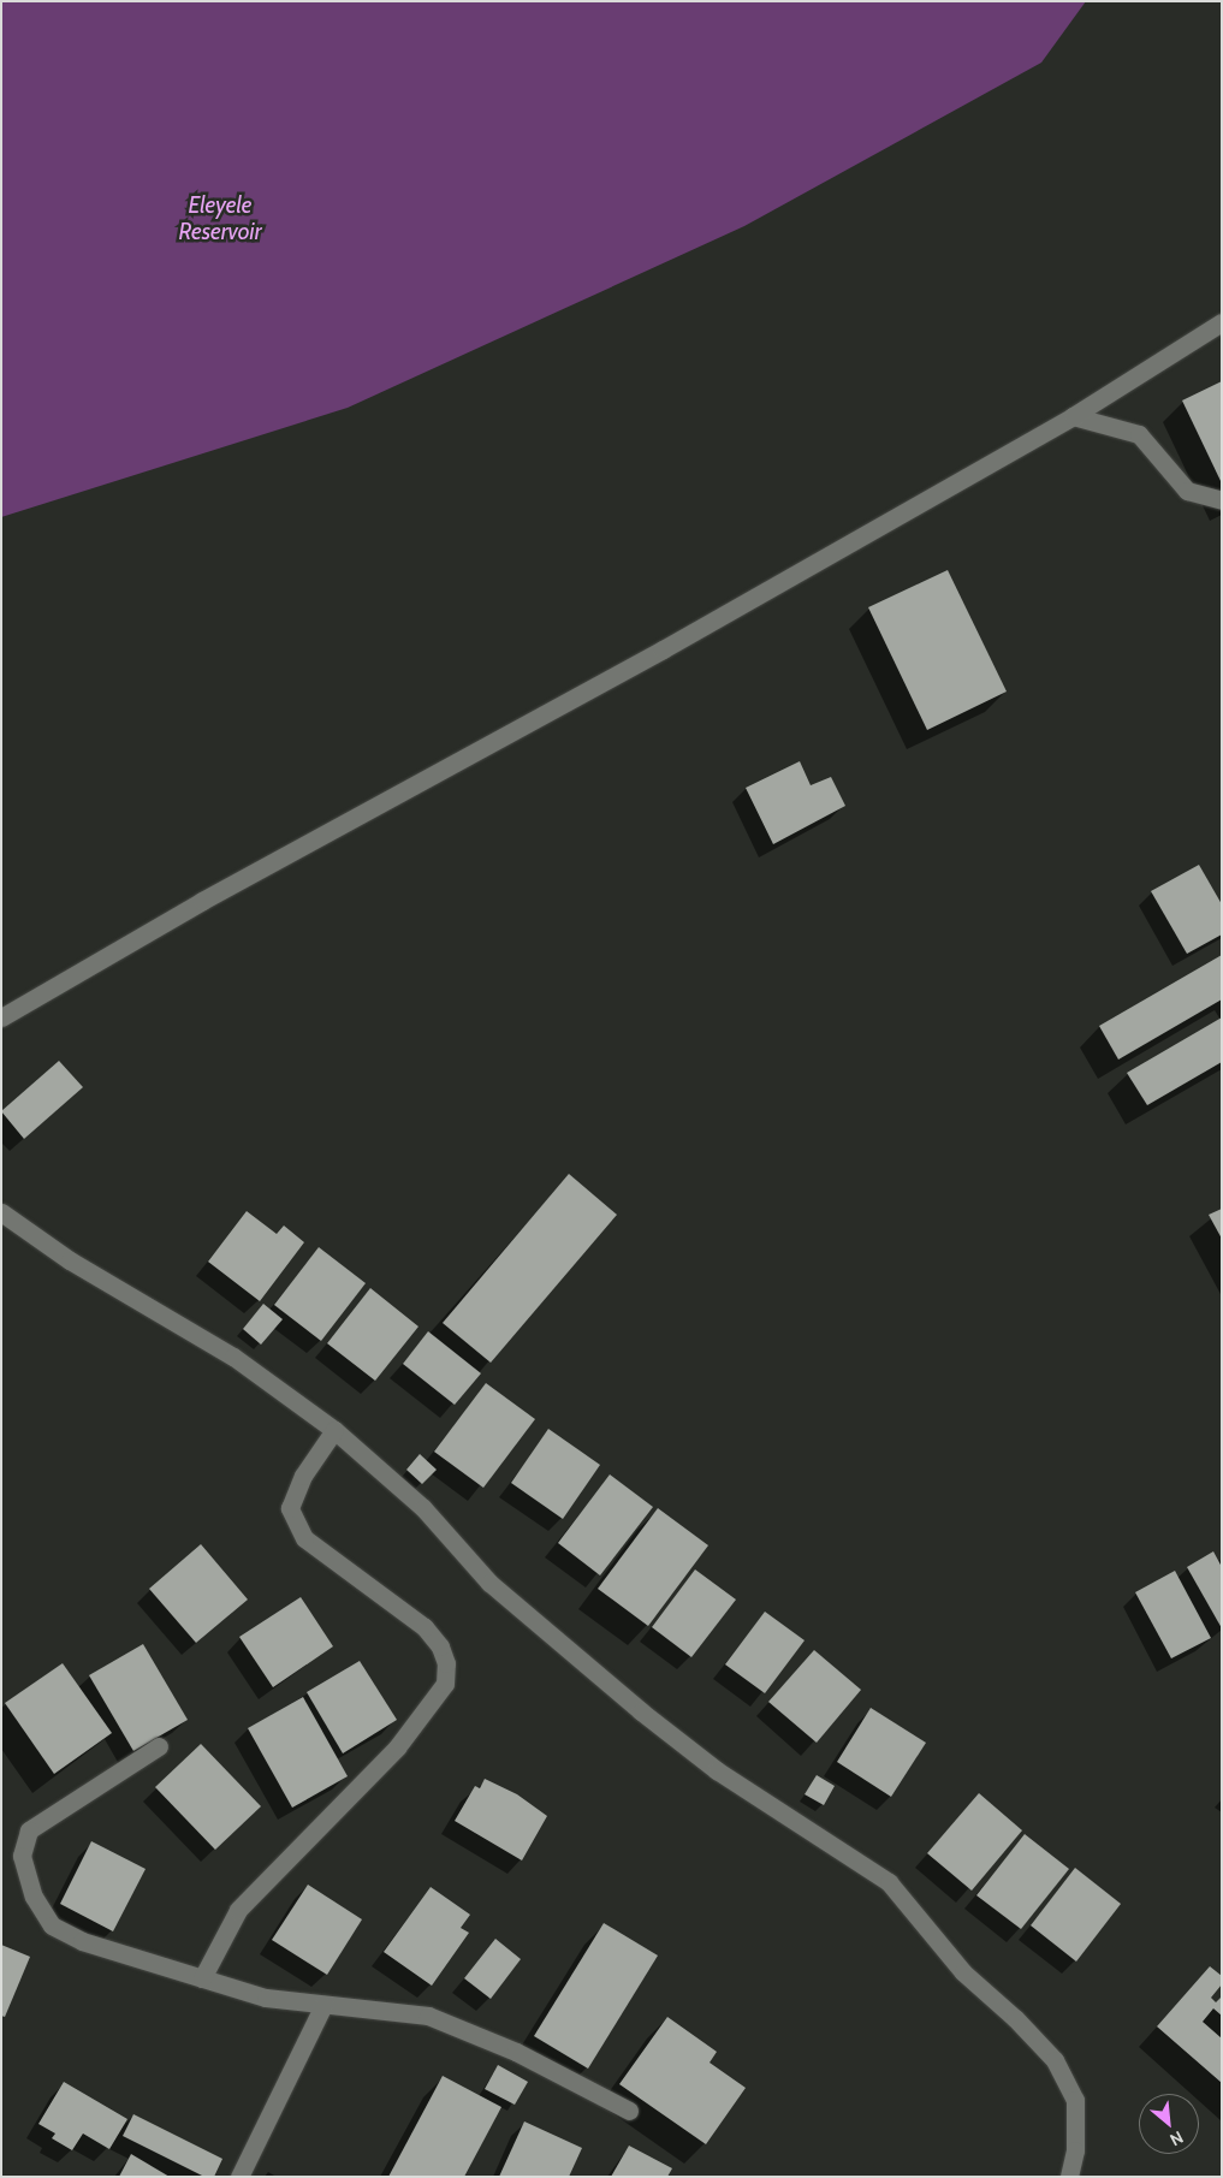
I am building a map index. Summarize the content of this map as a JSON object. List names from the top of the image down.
{
  "water": ["Eleyele Reservoir"],
  "north": "bottom right"
}
